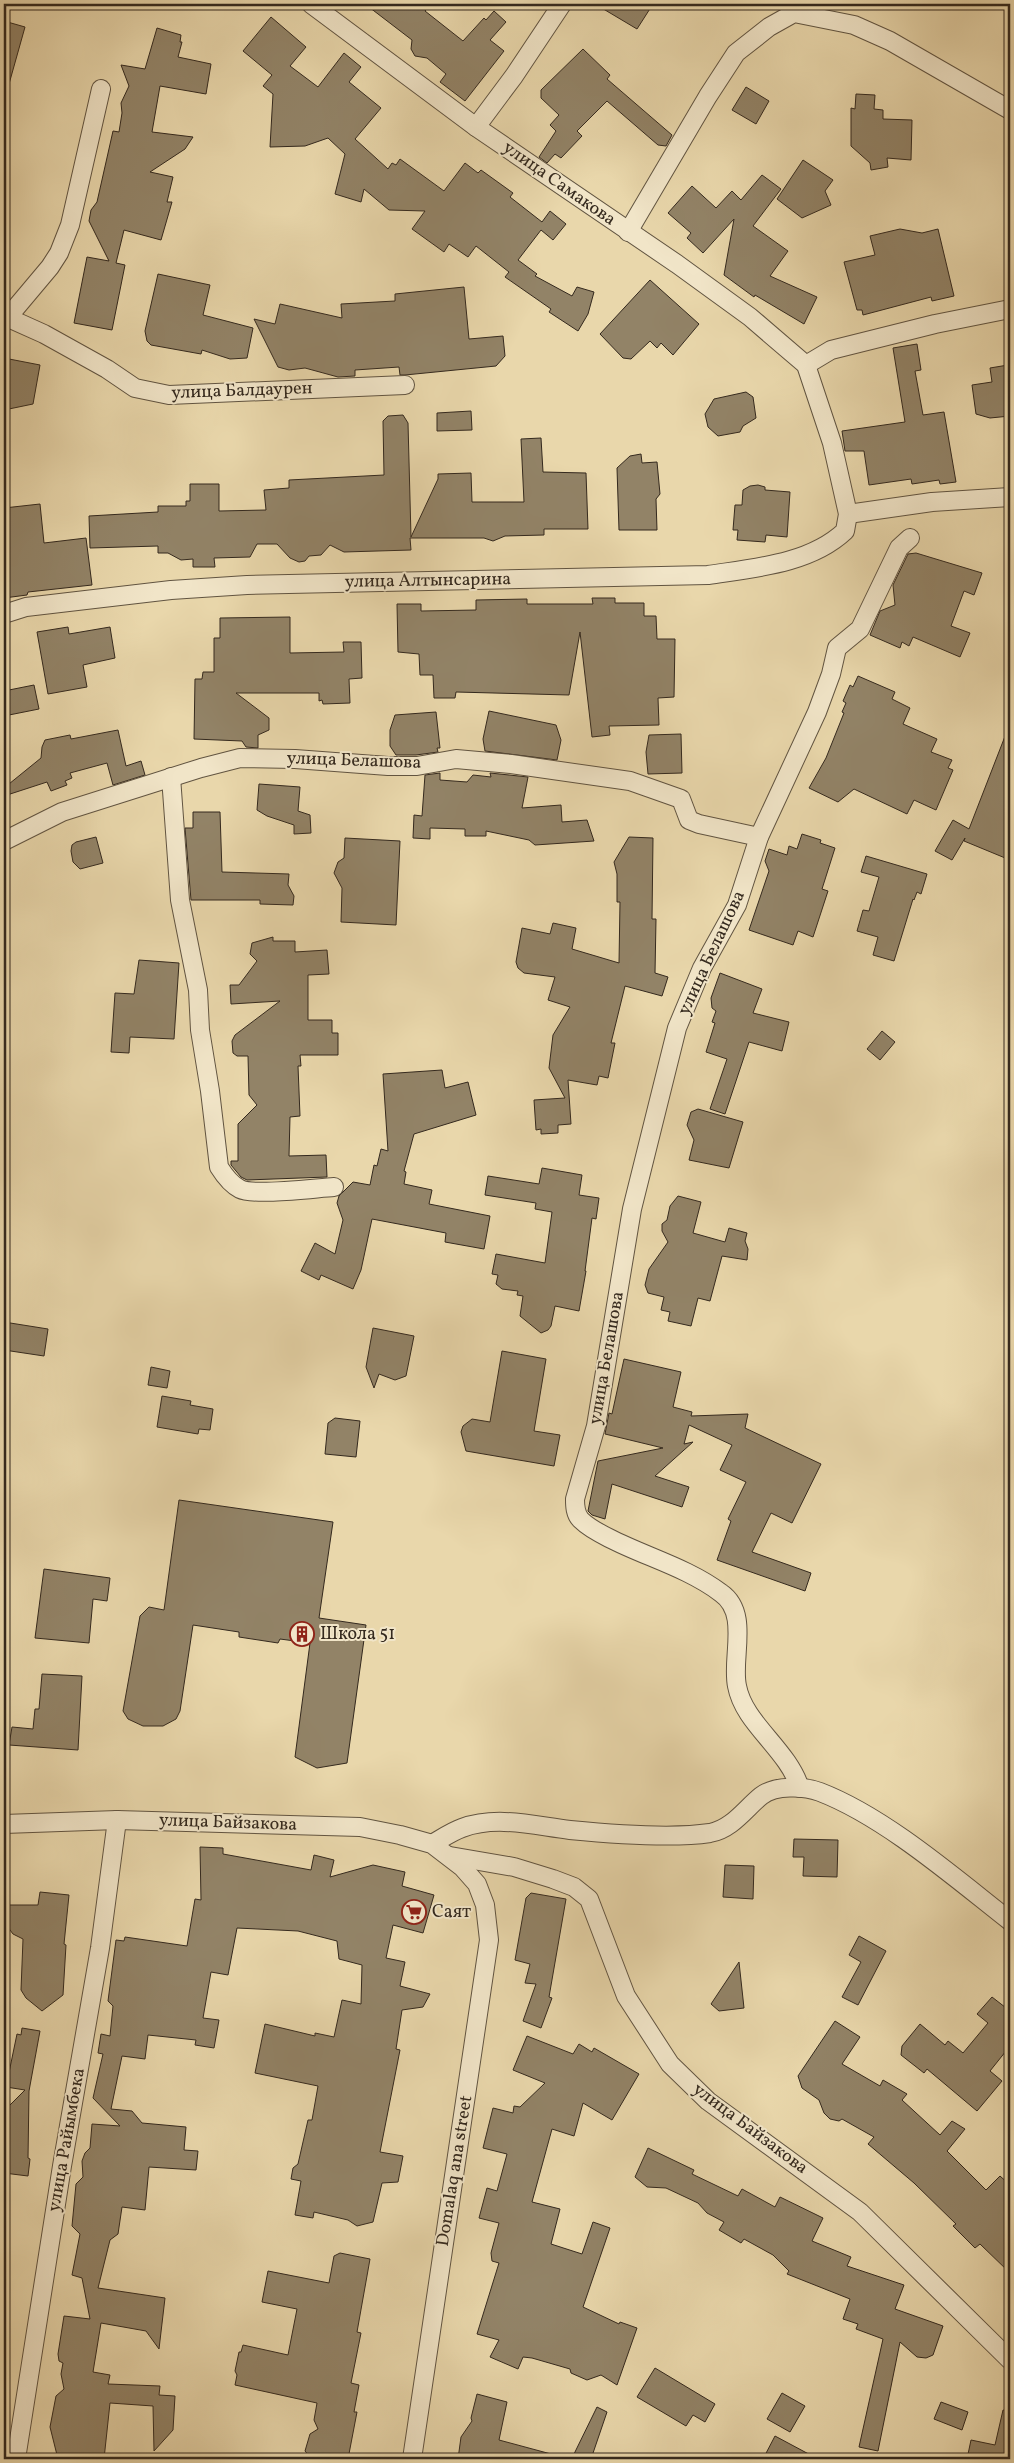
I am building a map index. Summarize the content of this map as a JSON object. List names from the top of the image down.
{
  "streets": {
    "street": [
      "улица Самакова",
      "улица Балдаурен",
      "улица Алтынсарина",
      "улица Белашова",
      "улица Байзакова",
      "улица Райымбека",
      "Domalaq ana street"
    ]
  },
  "crossings": [
    ["улица Байзакова", "улица Райымбека"],
    ["улица Байзакова", "Domalaq ana street"]
  ],
  "places": {
    "building": ["Школа 51"],
    "supermarket": ["Саят"]
  }
}
